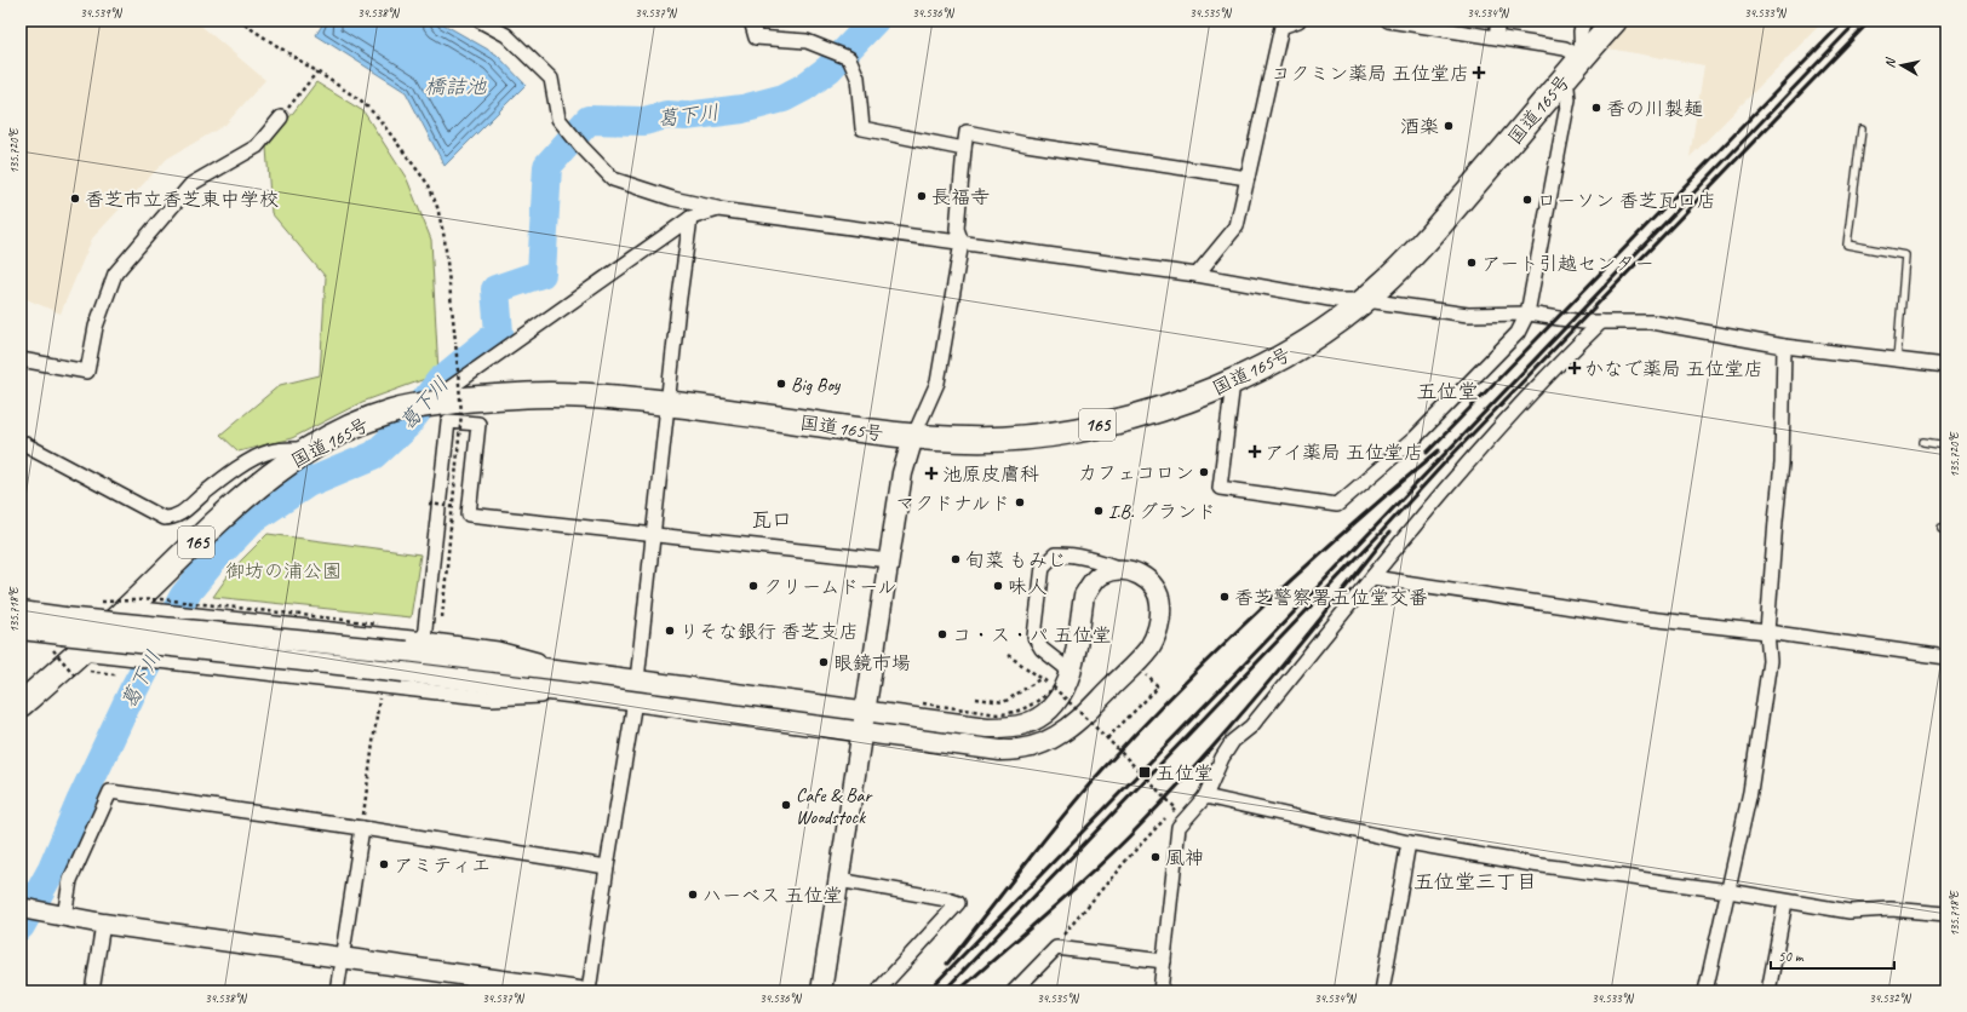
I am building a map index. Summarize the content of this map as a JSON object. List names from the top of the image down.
{
  "streets": {
    "highway": ["国道165号", "165"]
  },
  "districts": ["五位堂", "瓦口", "五位堂三丁目"],
  "water": ["橋詰池", "葛下川"],
  "parks": ["御坊の浦公園"],
  "places": {
    "health": [
      "コクミン薬局 五位堂店",
      "かなで薬局 五位堂店",
      "アイ薬局 五位堂店",
      "池原皮膚科"
    ],
    "other": [
      "香の川製麺",
      "酒楽",
      "長福寺",
      "香芝市立香芝東中学校",
      "ローソン 香芝瓦口店",
      "アート引越センター",
      "Big Boy",
      "カフェコロン",
      "マクドナルド",
      "I.B. グランド",
      "旬菜 もみじ",
      "クリームドール",
      "味人",
      "香芝警察署五位堂交番",
      "りそな銀行 香芝支店",
      "コ・ス・パ 五位堂",
      "眼鏡市場",
      "Cafe & Bar Woodstock",
      "風神",
      "アミティエ",
      "ハーベス 五位堂"
    ],
    "transit": ["五位堂"]
  },
  "scale_bar": "50 m",
  "north": "left",
  "coordinates": [
    "34.539°N",
    "34.538°N",
    "34.537°N",
    "34.536°N",
    "34.535°N",
    "34.534°N",
    "34.533°N",
    "135.720°E",
    "135.718°E",
    "34.532°N"
  ]
}
